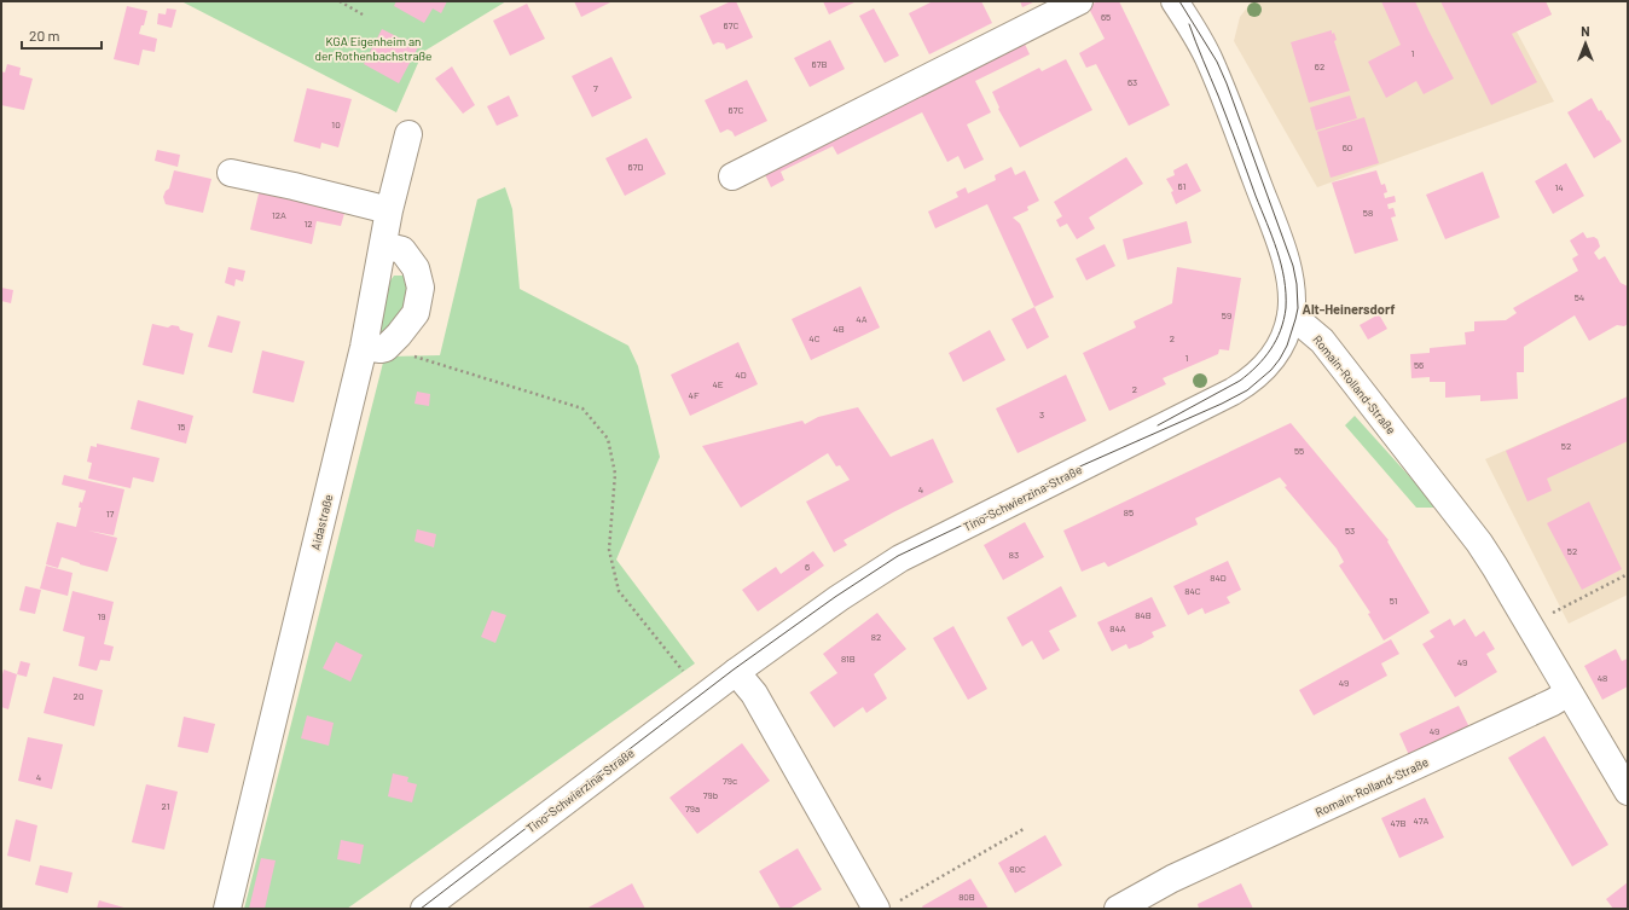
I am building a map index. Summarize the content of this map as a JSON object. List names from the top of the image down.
{
  "streets": {
    "main road": ["Romain-Rolland-Straße", "Tino-Schwierzina-Straße", "Aidastraße"]
  },
  "crossings": [
    ["Romain-Rolland-Straße", "Tino-Schwierzina-Straße"]
  ],
  "districts": ["Alt-Heinersdorf"],
  "parks": ["KGA Eigenheim an der Rothenbachstraße"],
  "house_numbers": [
    "65",
    "67C",
    "1",
    "67B",
    "62",
    "63",
    "7",
    "67C",
    "10",
    "60",
    "67D",
    "61",
    "14",
    "58",
    "12A",
    "12",
    "54",
    "59",
    "4A",
    "4B",
    "4C",
    "2",
    "1",
    "56",
    "4D",
    "4E",
    "2",
    "4F",
    "3",
    "15",
    "52",
    "55",
    "4",
    "85",
    "17",
    "53",
    "52",
    "83",
    "6",
    "84D",
    "84C",
    "51",
    "84B",
    "19",
    "84A",
    "82",
    "81B",
    "49",
    "48",
    "49",
    "20",
    "49",
    "4",
    "79c",
    "79b",
    "21",
    "79a",
    "47A",
    "47B",
    "80C",
    "80B"
  ],
  "scale_bar": "20 m",
  "north": "top"
}
